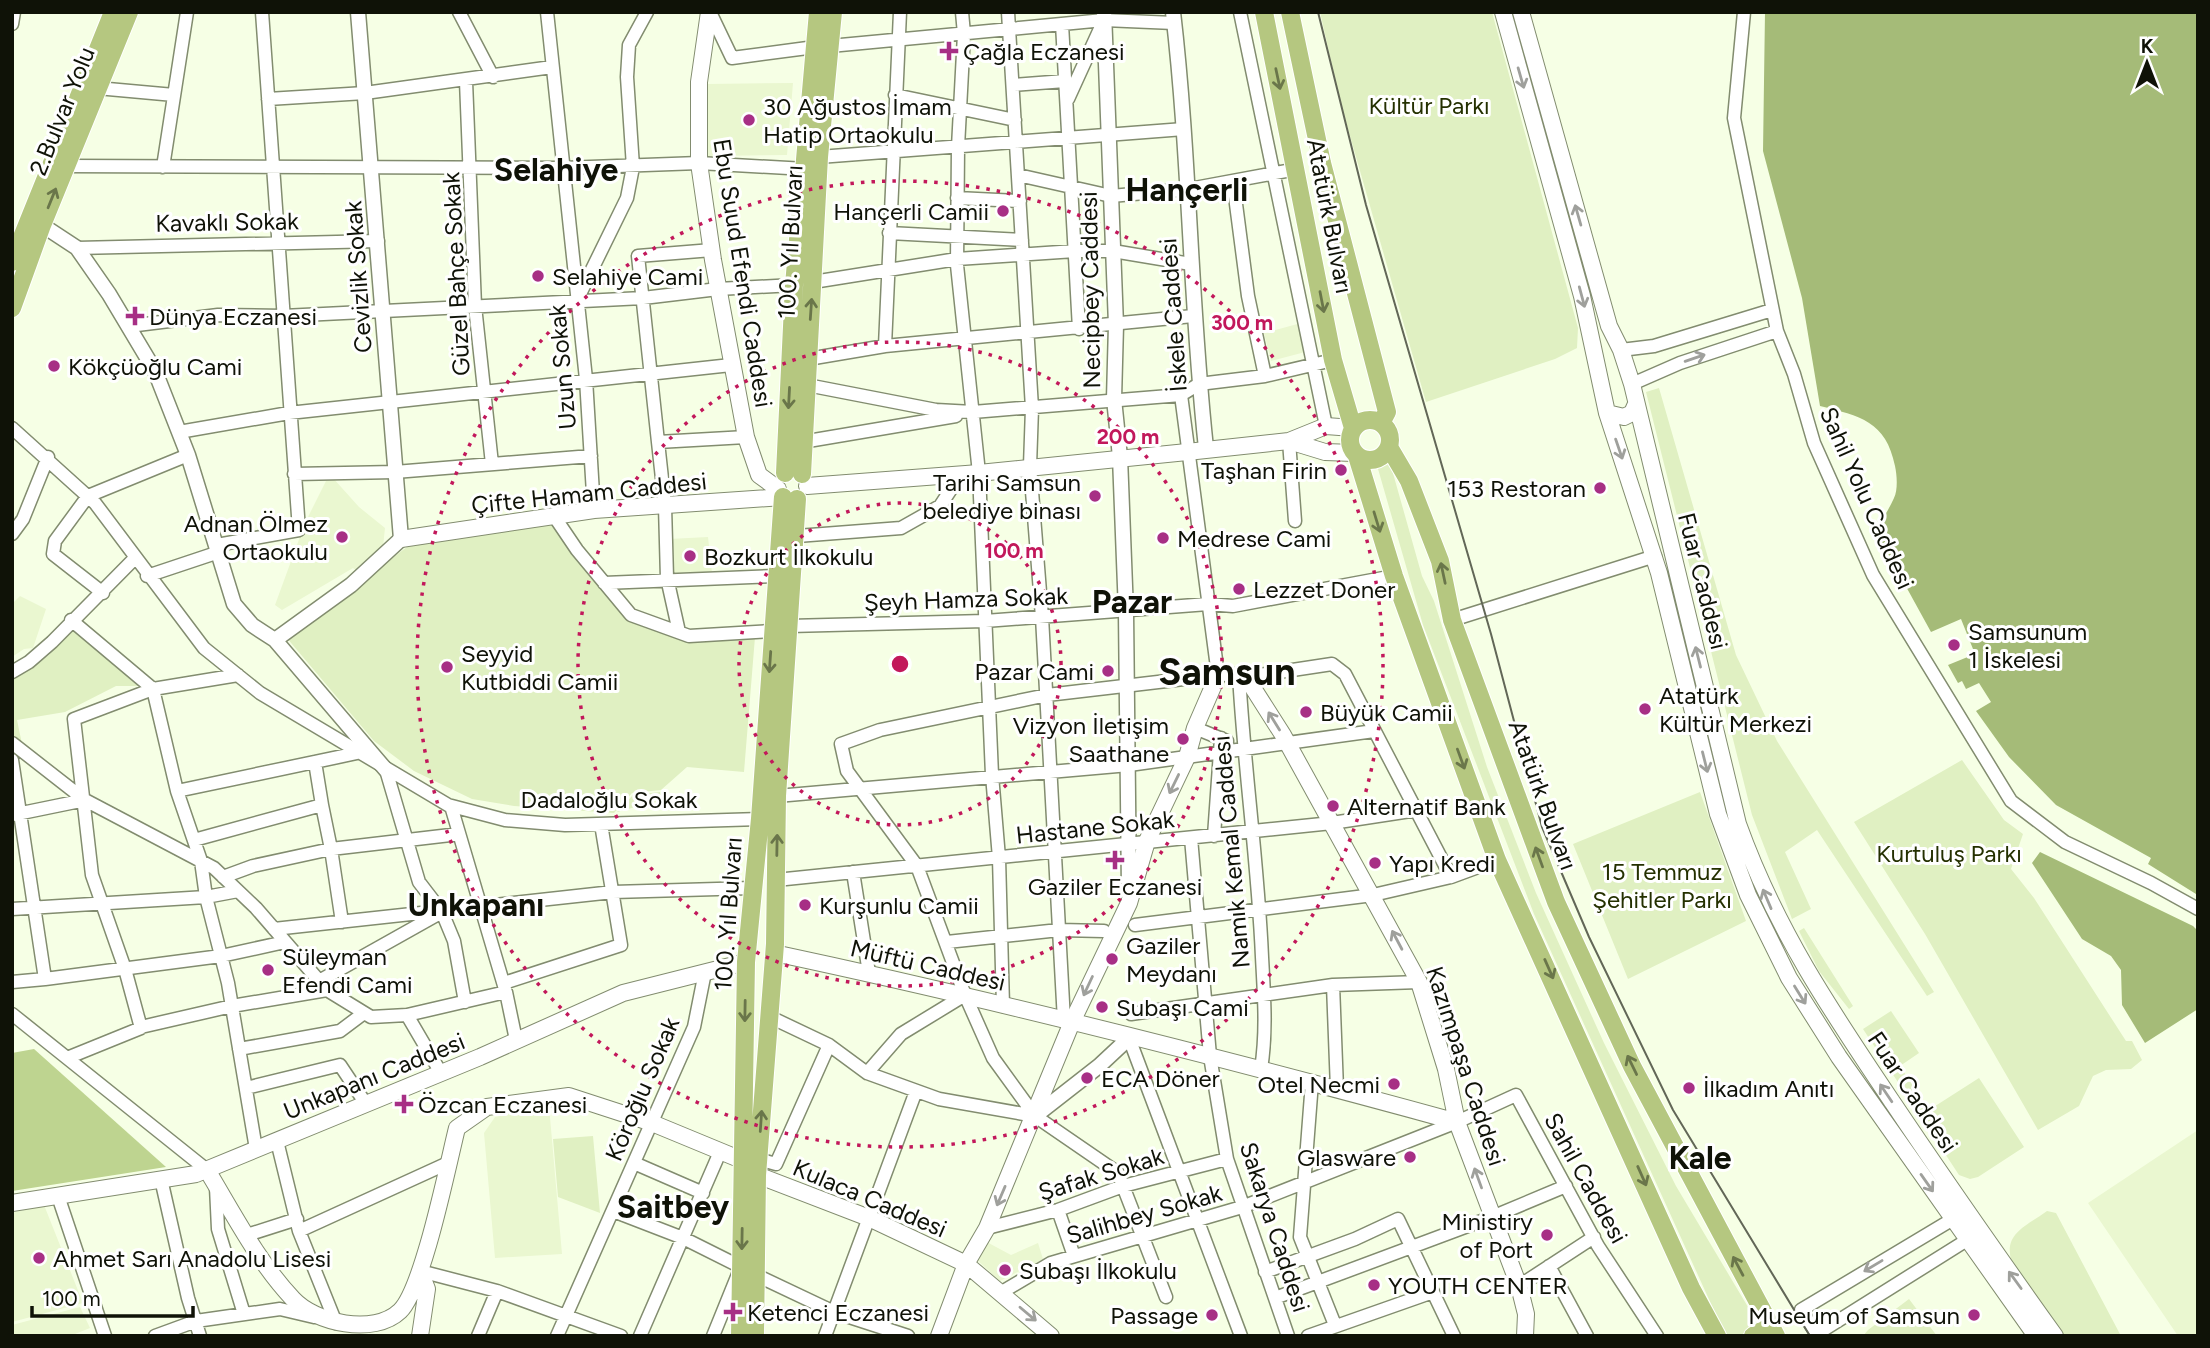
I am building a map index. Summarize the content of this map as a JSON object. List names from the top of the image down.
{
  "streets": {
    "main road": [
      "2.Bulvar Yolu",
      "Atatürk Bulvarı",
      "100. Yıl Bulvarı",
      "Ebu Suud Efendi Caddesi",
      "Çifte Hamam Caddesi",
      "Fuar Caddesi",
      "Müftü Caddesi",
      "Kazımpaşa Caddesi",
      "Unkapanı Caddesi",
      "Kulaca Caddesi"
    ],
    "street": [
      "Kavaklı Sokak",
      "Güzel Bahçe Sokak",
      "Cevizlik Sokak",
      "Necipbey Caddesi",
      "İskele Caddesi",
      "Uzun Sokak",
      "Sahil Yolu Caddesi",
      "Şeyh Hamza Sokak",
      "Dadaloğlu Sokak",
      "Hastane Sokak",
      "Namık Kemal Caddesi",
      "Köroğlu Sokak",
      "Şafak Sokak",
      "Sahil Caddesi",
      "Salihbey Sokak",
      "Sakarya Caddesi"
    ]
  },
  "crossings": [
    ["Atatürk Bulvarı", "Çifte Hamam Caddesi"],
    ["Kavaklı Sokak", "Cevizlik Sokak"],
    ["100. Yıl Bulvarı", "Ebu Suud Efendi Caddesi"],
    ["100. Yıl Bulvarı", "Çifte Hamam Caddesi"],
    ["100. Yıl Bulvarı", "Şeyh Hamza Sokak"],
    ["100. Yıl Bulvarı", "Dadaloğlu Sokak"],
    ["100. Yıl Bulvarı", "Hastane Sokak"],
    ["100. Yıl Bulvarı", "Müftü Caddesi"],
    ["100. Yıl Bulvarı", "Unkapanı Caddesi"],
    ["100. Yıl Bulvarı", "Kulaca Caddesi"],
    ["Ebu Suud Efendi Caddesi", "Çifte Hamam Caddesi"],
    ["Cevizlik Sokak", "Çifte Hamam Caddesi"],
    ["Necipbey Caddesi", "Çifte Hamam Caddesi"],
    ["Necipbey Caddesi", "Şeyh Hamza Sokak"],
    ["Necipbey Caddesi", "Hastane Sokak"],
    ["İskele Caddesi", "Çifte Hamam Caddesi"],
    ["Uzun Sokak", "Çifte Hamam Caddesi"],
    ["Çifte Hamam Caddesi", "Şeyh Hamza Sokak"],
    ["Hastane Sokak", "Namık Kemal Caddesi"],
    ["Hastane Sokak", "Kazımpaşa Caddesi"],
    ["Hastane Sokak", "Sakarya Caddesi"],
    ["Namık Kemal Caddesi", "Müftü Caddesi"],
    ["Namık Kemal Caddesi", "Kazımpaşa Caddesi"],
    ["Müftü Caddesi", "Kazımpaşa Caddesi"],
    ["Müftü Caddesi", "Sahil Caddesi"],
    ["Müftü Caddesi", "Salihbey Sokak"],
    ["Müftü Caddesi", "Sakarya Caddesi"],
    ["Kazımpaşa Caddesi", "Sahil Caddesi"],
    ["Kazımpaşa Caddesi", "Salihbey Sokak"],
    ["Unkapanı Caddesi", "Köroğlu Sokak"],
    ["Unkapanı Caddesi", "Kulaca Caddesi"],
    ["Köroğlu Sokak", "Kulaca Caddesi"],
    ["Şafak Sokak", "Sakarya Caddesi"],
    ["Sahil Caddesi", "Salihbey Sokak"],
    ["Kulaca Caddesi", "Salihbey Sokak"],
    ["Salihbey Sokak", "Sakarya Caddesi"]
  ],
  "districts": [
    "Selahiye",
    "Hançerli",
    "Pazar",
    "Samsun",
    "Unkapanı",
    "Kale",
    "Saitbey"
  ],
  "parks": ["Kültür Parkı", "Kurtuluş Parkı", "15 Temmuz Şehitler Parkı"],
  "places": {
    "health": [
      "Çağla Eczanesi",
      "Dünya Eczanesi",
      "Gaziler Eczanesi",
      "Özcan Eczanesi",
      "Ketenci Eczanesi"
    ],
    "other": [
      "30 Ağustos İmam Hatip Ortaokulu",
      "Hançerli Camii",
      "Selahiye Cami",
      "Kökçüoğlu Cami",
      "Taşhan Firin",
      "153 Restoran",
      "Tarihi Samsun belediye binası",
      "Adnan Ölmez Ortaokulu",
      "Medrese Cami",
      "Bozkurt İlkokulu",
      "Lezzet Doner",
      "Samsunum 1 İskelesi",
      "Seyyid Kutbiddi Camii",
      "Pazar Cami",
      "Atatürk Kültür Merkezi",
      "Büyük Camii",
      "Vizyon İletişim Saathane",
      "Alternatif Bank",
      "Yapı Kredi",
      "Kurşunlu Camii",
      "Gaziler Meydanı",
      "Süleyman Efendi Cami",
      "Subaşı Cami",
      "ECA Döner",
      "Otel Necmi",
      "İlkadım Anıtı",
      "Glasware",
      "Ministiry of Port",
      "Ahmet Sarı Anadolu Lisesi",
      "Subaşı İlkokulu",
      "YOUTH CENTER",
      "Passage",
      "Museum of Samsun"
    ]
  },
  "scale_bar": "100 m",
  "north": "top",
  "rings": ["300 m", "200 m", "100 m"]
}
